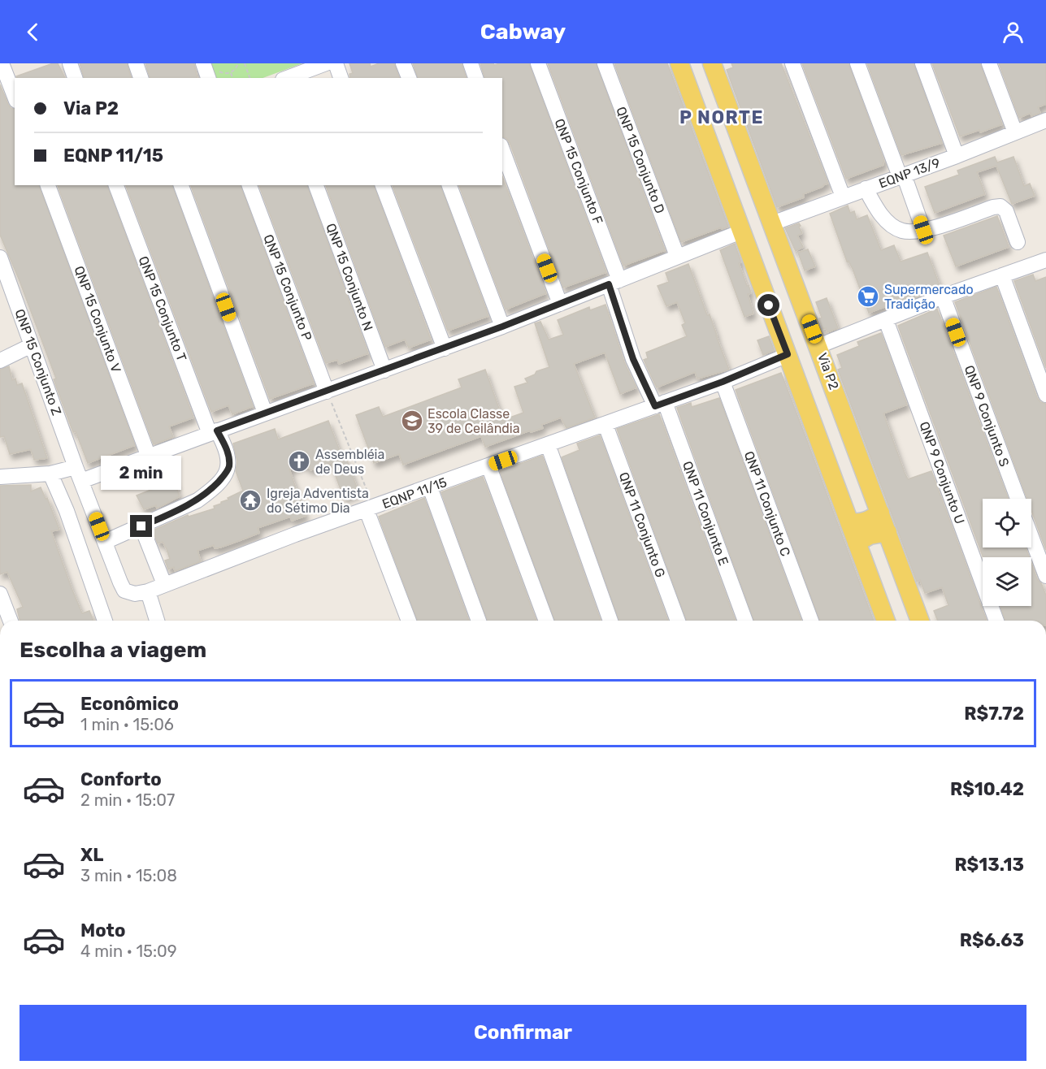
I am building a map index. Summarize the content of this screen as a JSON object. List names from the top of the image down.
{
  "streets": {
    "main road": ["Via P2"],
    "street": [
      "QNP 15 Conjunto D",
      "QNP 15 Conjunto F",
      "EQNP 13/9",
      "QNP 15 Conjunto N",
      "QNP 15 Conjunto P",
      "QNP 15 Conjunto T",
      "QNP 15 Conjunto V",
      "QNP 15 Conjunto Z",
      "QNP 9 Conjunto S",
      "QNP 9 Conjunto U",
      "EQNP 11/15",
      "QNP 11 Conjunto C",
      "QNP 11 Conjunto E",
      "QNP 11 Conjunto G"
    ]
  },
  "crossings": [
    ["EQNP 13/9", "Via P2"],
    ["QNP 15 Conjunto Z", "EQNP 11/15"],
    ["EQNP 11/15", "QNP 11 Conjunto C"],
    ["EQNP 11/15", "QNP 11 Conjunto E"],
    ["EQNP 11/15", "QNP 11 Conjunto G"]
  ],
  "districts": ["P NORTE"],
  "places": {
    "supermarket": ["Supermercado Tradição"],
    "school or university": ["Escola Classe 39 de Ceilândia"],
    "church": ["Assembléia de Deus"],
    "temple": ["Igreja Adventista do Sétimo Dia"]
  },
  "page": {
    "header": "Cabway",
    "banner": ["Via P2", "EQNP 11/15"],
    "bubble": "2 min",
    "heading": "Escolha a viagem",
    "list": [
      {
        "name": "Econômico",
        "note": "1 min · 15:06",
        "value": "R$7.72"
      },
      {
        "name": "Conforto",
        "note": "2 min · 15:07",
        "value": "R$10.42"
      },
      {
        "name": "XL",
        "note": "3 min · 15:08",
        "value": "R$13.13"
      },
      {
        "name": "Moto",
        "note": "4 min · 15:09",
        "value": "R$6.63"
      }
    ],
    "buttons": "Confirmar"
  }
}
